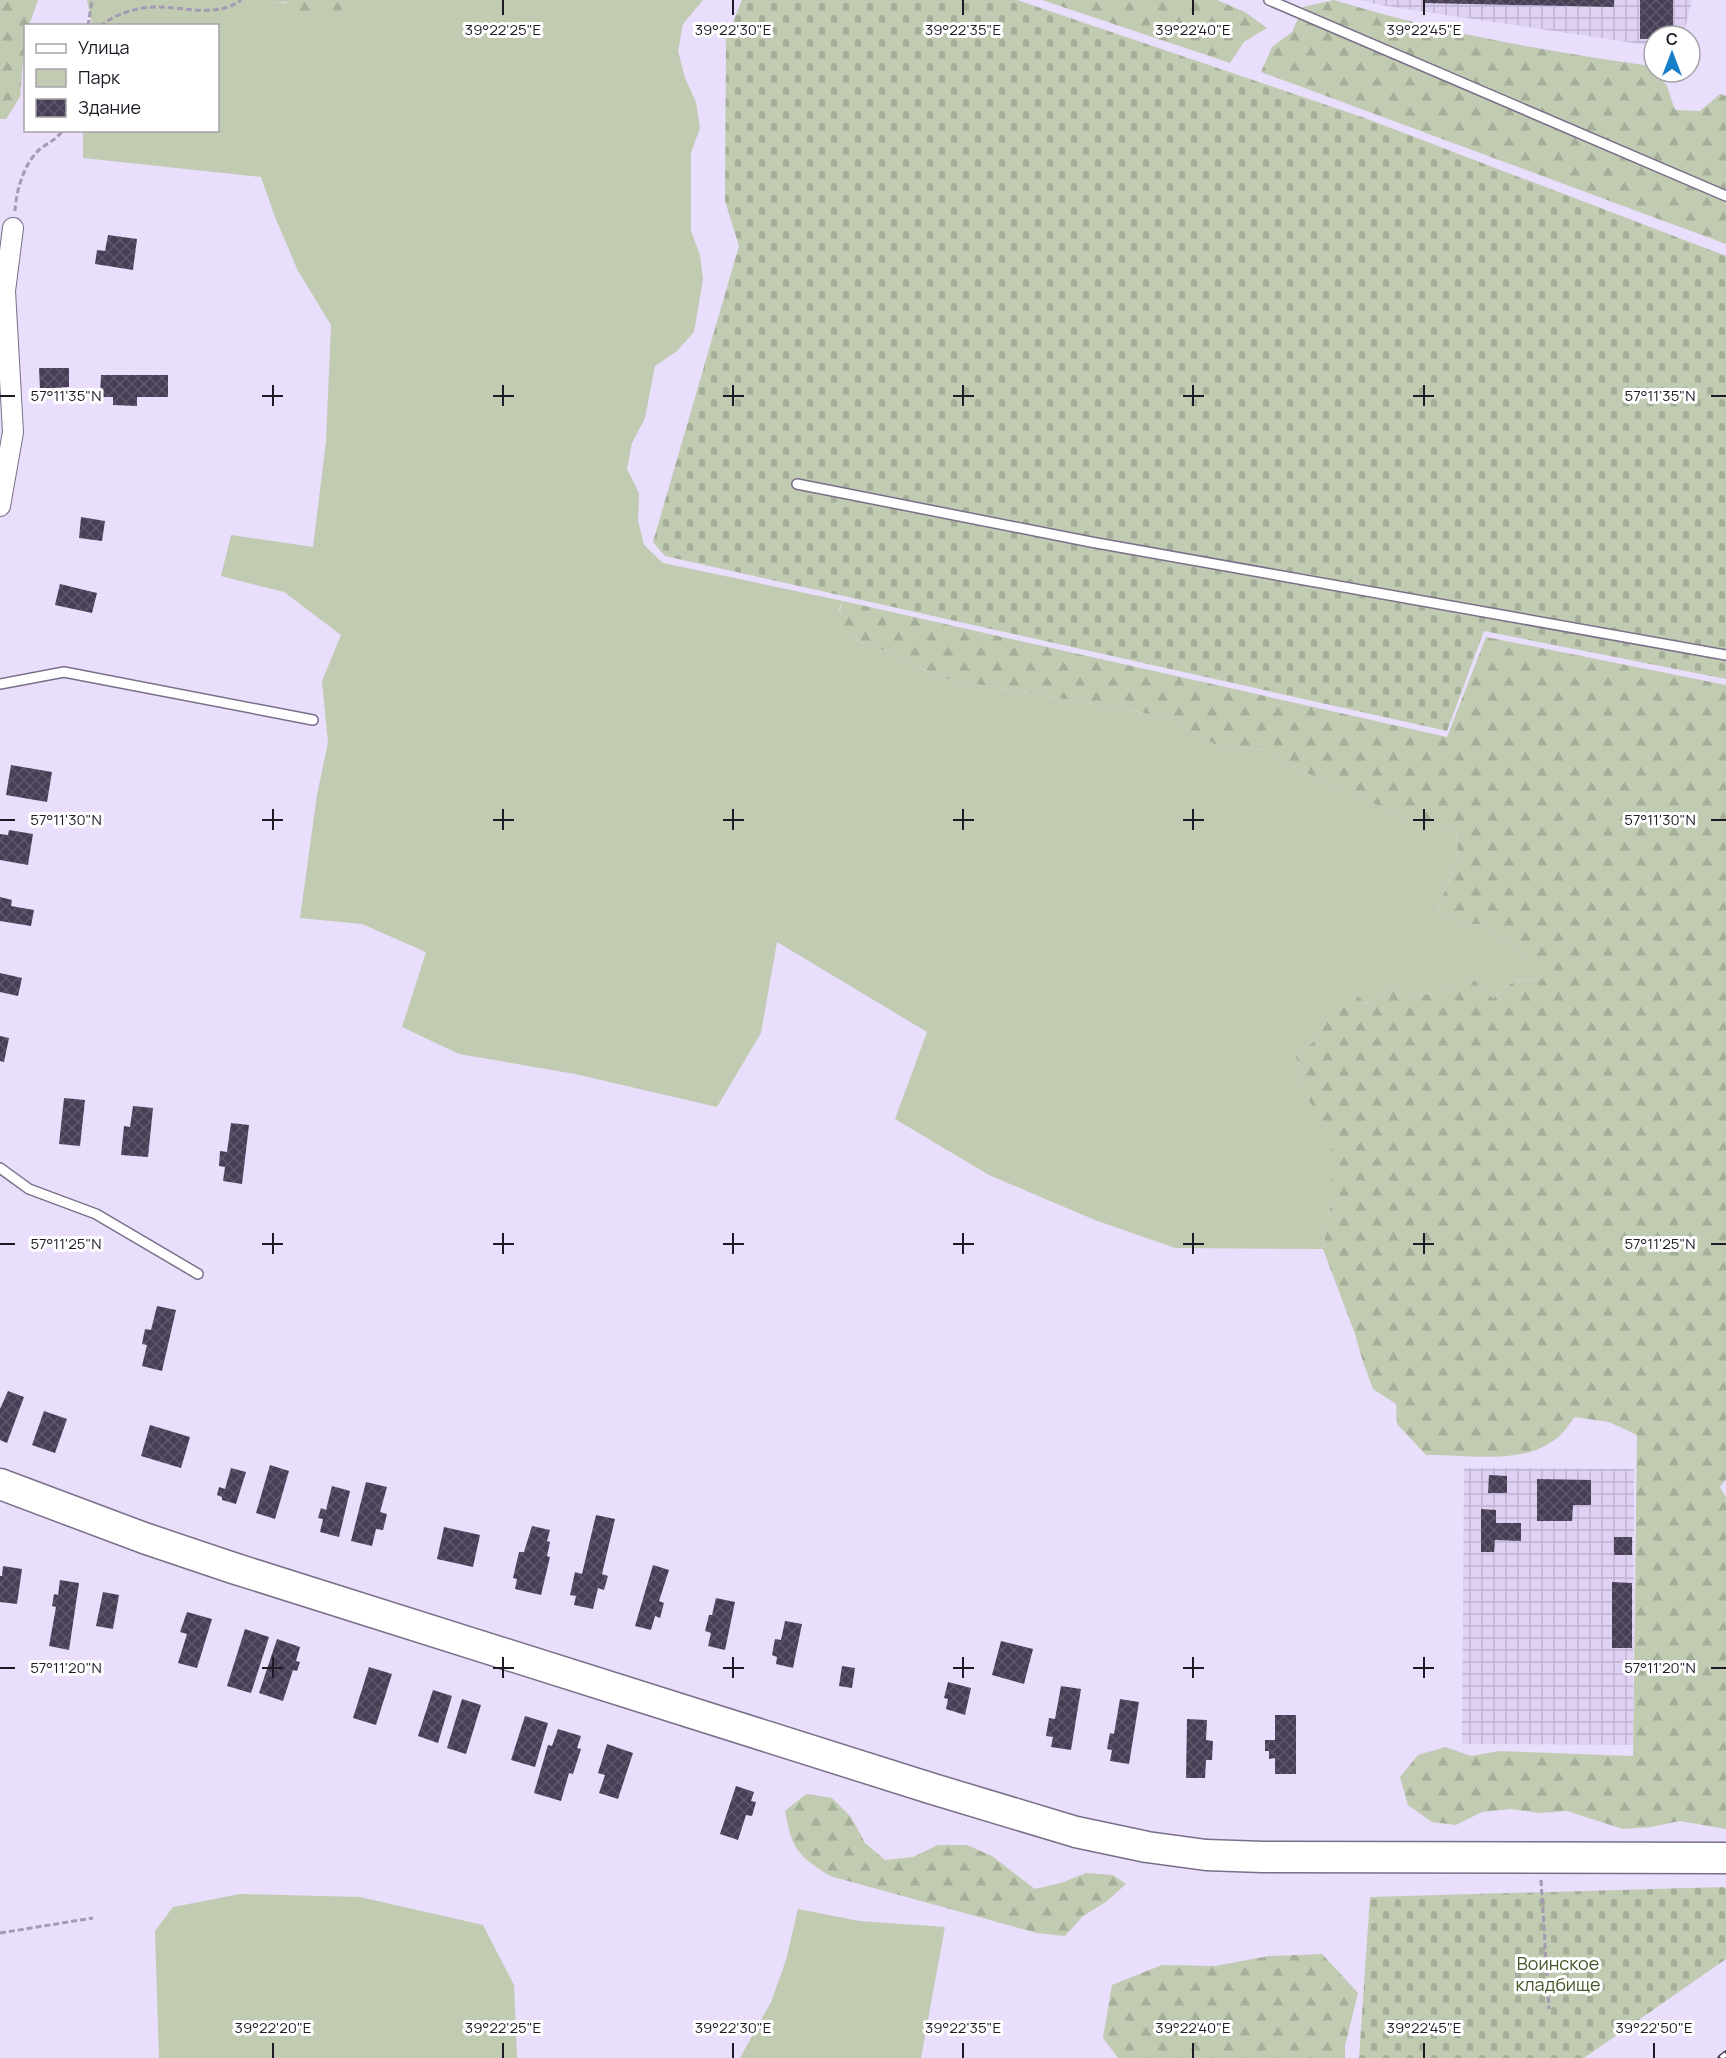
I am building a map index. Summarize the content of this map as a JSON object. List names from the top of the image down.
{
  "parks": ["Воинское кладбище"],
  "legend": ["Улица", "Парк", "Здание"],
  "north": "top",
  "coordinates": [
    "39°22'25\"E",
    "39°22'30\"E",
    "39°22'35\"E",
    "39°22'40\"E",
    "39°22'45\"E",
    "57°11'35\"N",
    "57°11'30\"N",
    "57°11'25\"N",
    "57°11'20\"N",
    "39°22'20\"E",
    "39°22'50\"E"
  ]
}
